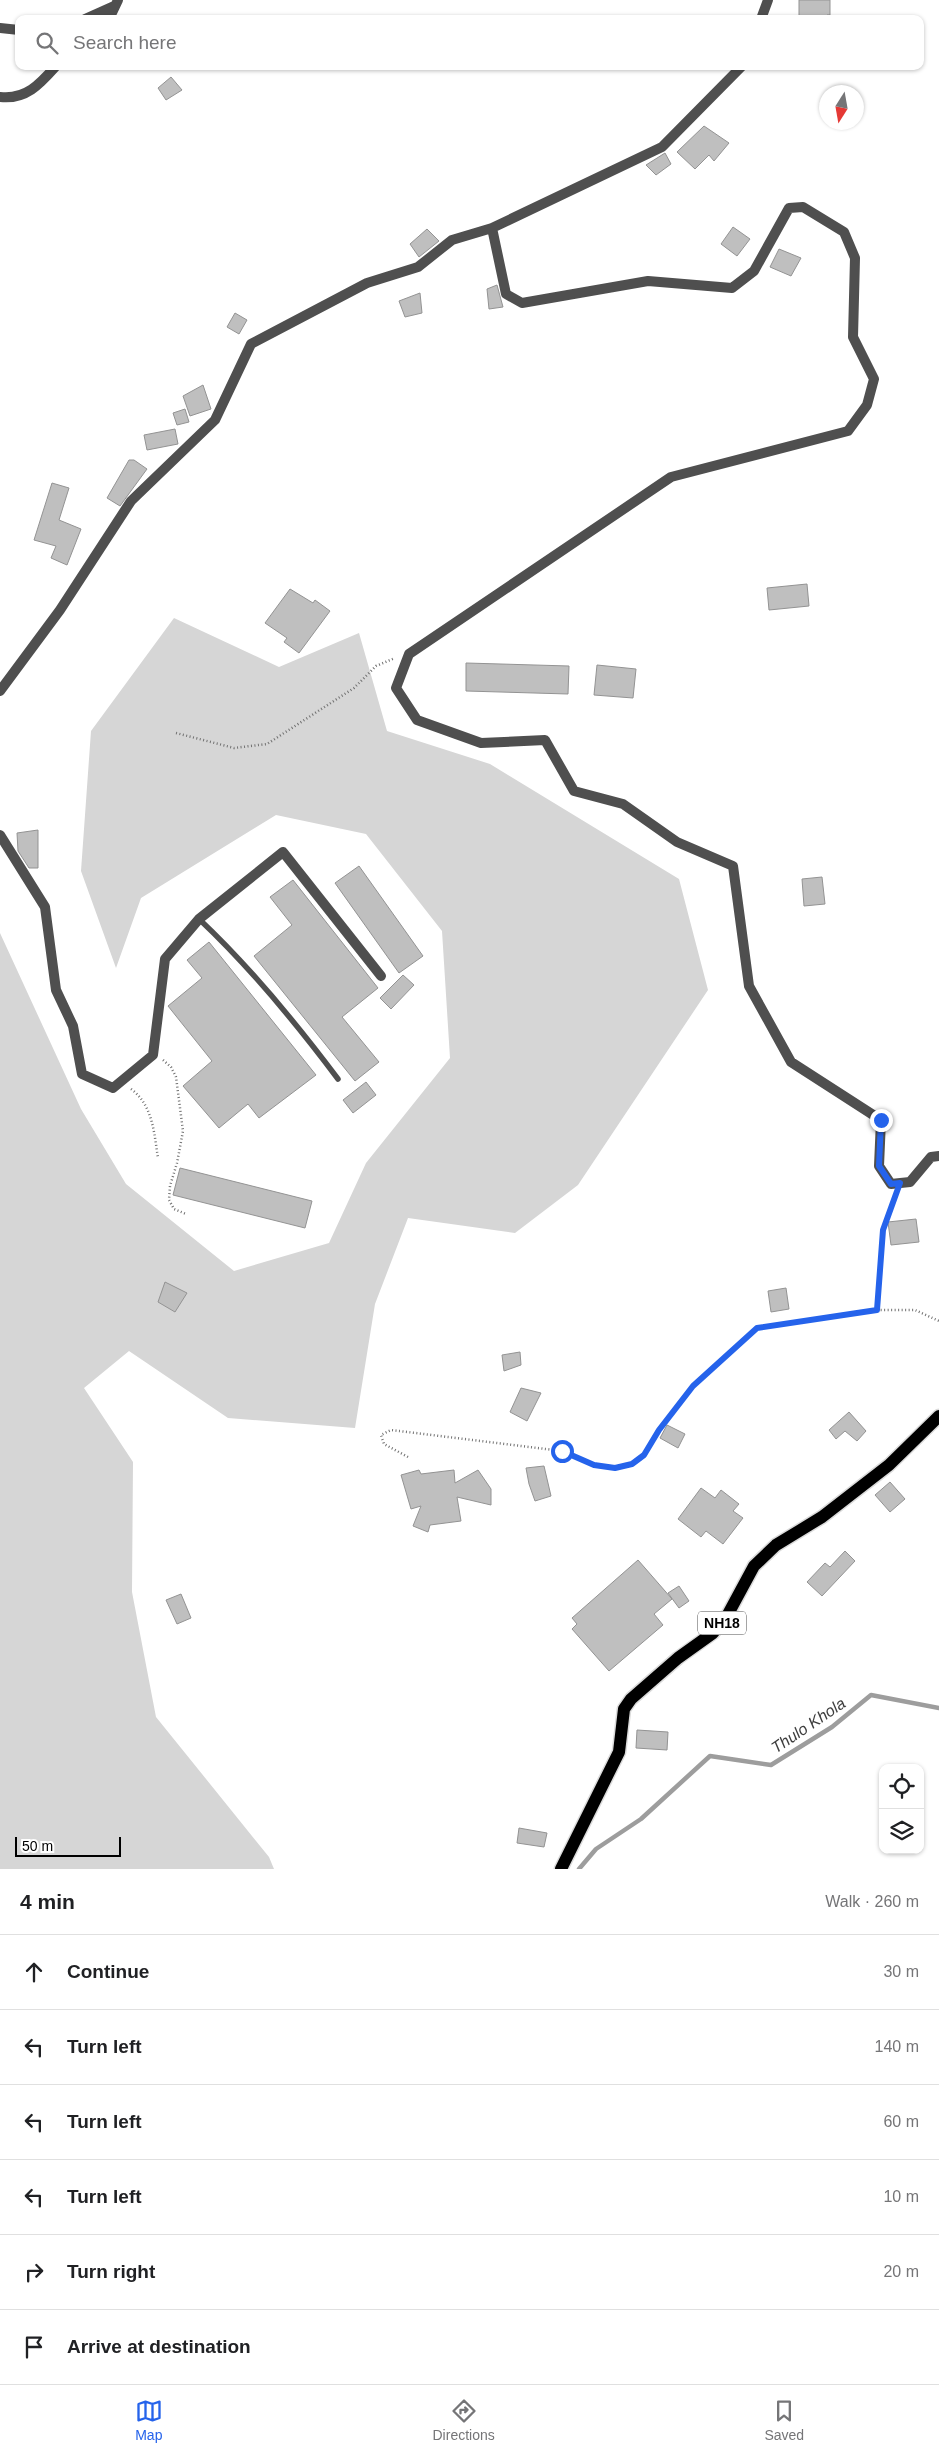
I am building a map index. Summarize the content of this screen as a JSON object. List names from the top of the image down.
{
  "streets": {
    "main road": ["NH18"]
  },
  "water": ["Thulo Khola"],
  "scale_bar": "50 m",
  "north": "bottom",
  "page": {
    "search": "Search here",
    "scale": "50 m",
    "heading": ["4 min", "Walk · 260 m"],
    "list": [
      ["Continue", "30 m"],
      ["Turn left", "140 m"],
      ["Turn left", "60 m"],
      ["Turn left", "10 m"],
      ["Turn right", "20 m"],
      "Arrive at destination"
    ],
    "nav": ["Map", "Directions", "Saved"]
  }
}
